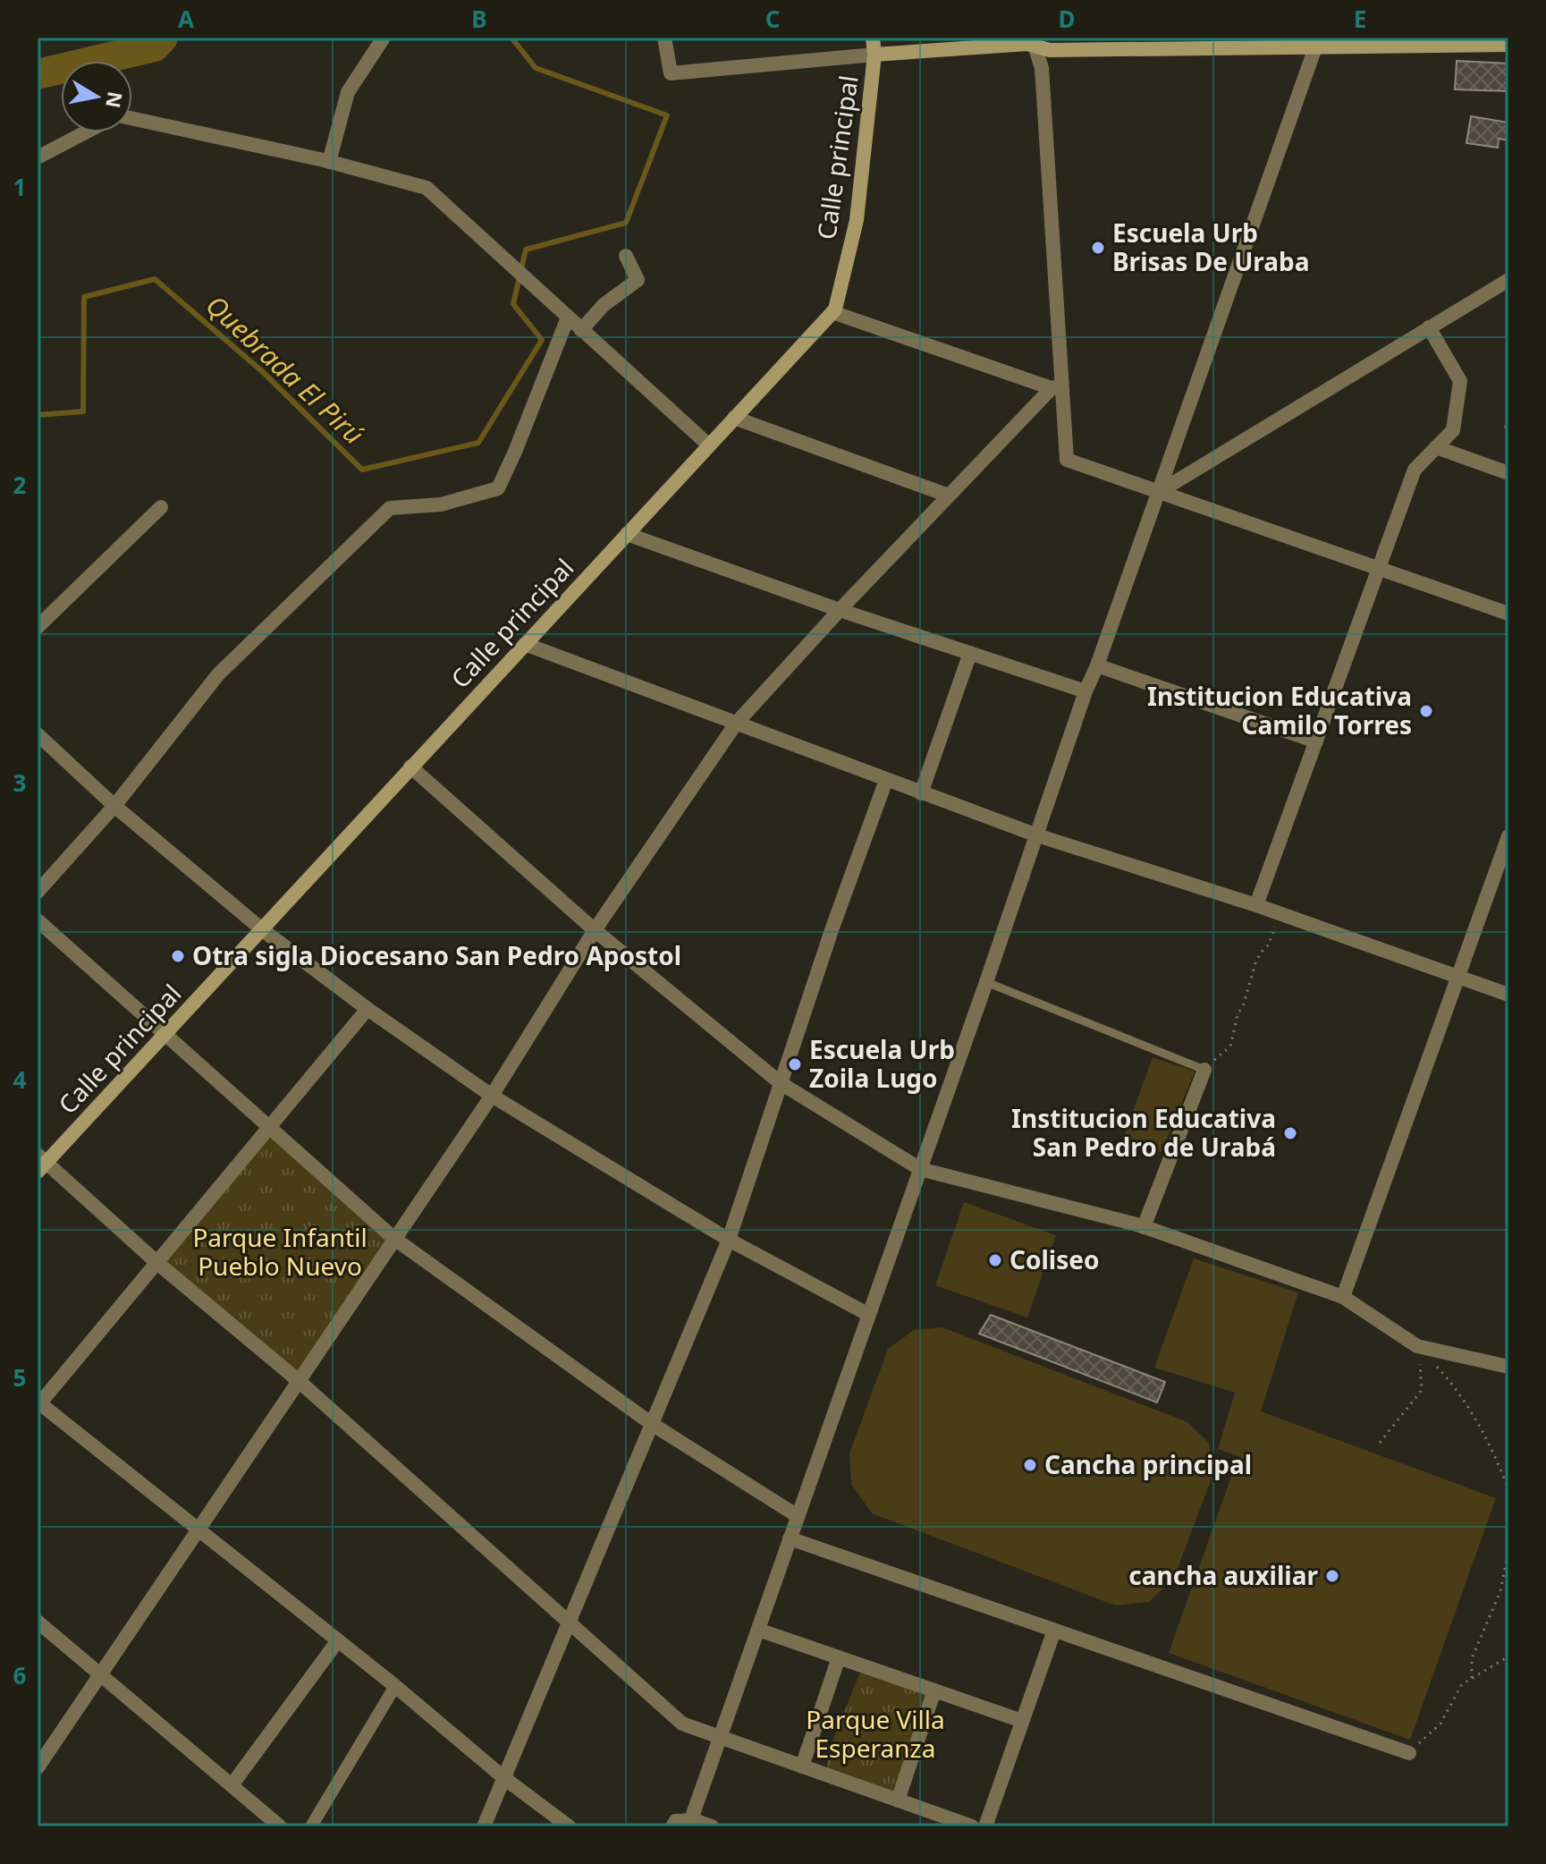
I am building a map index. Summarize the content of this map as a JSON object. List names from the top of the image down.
{
  "streets": {
    "main road": ["Calle principal"]
  },
  "water": ["Quebrada El Pirú"],
  "parks": ["Parque Infantil Pueblo Nuevo", "Parque Villa Esperanza"],
  "places": [
    "Escuela Urb Brisas De Uraba",
    "Institucion Educativa Camilo Torres",
    "Otra sigla Diocesano San Pedro Apostol",
    "Escuela Urb Zoila Lugo",
    "Institucion Educativa San Pedro de Urabá",
    "Coliseo",
    "Cancha principal",
    "cancha auxiliar"
  ],
  "north": "right",
  "grid": {
    "columns": [
      "A",
      "B",
      "C",
      "D",
      "E"
    ],
    "rows": [
      "1",
      "2",
      "3",
      "4",
      "5",
      "6"
    ]
  }
}
